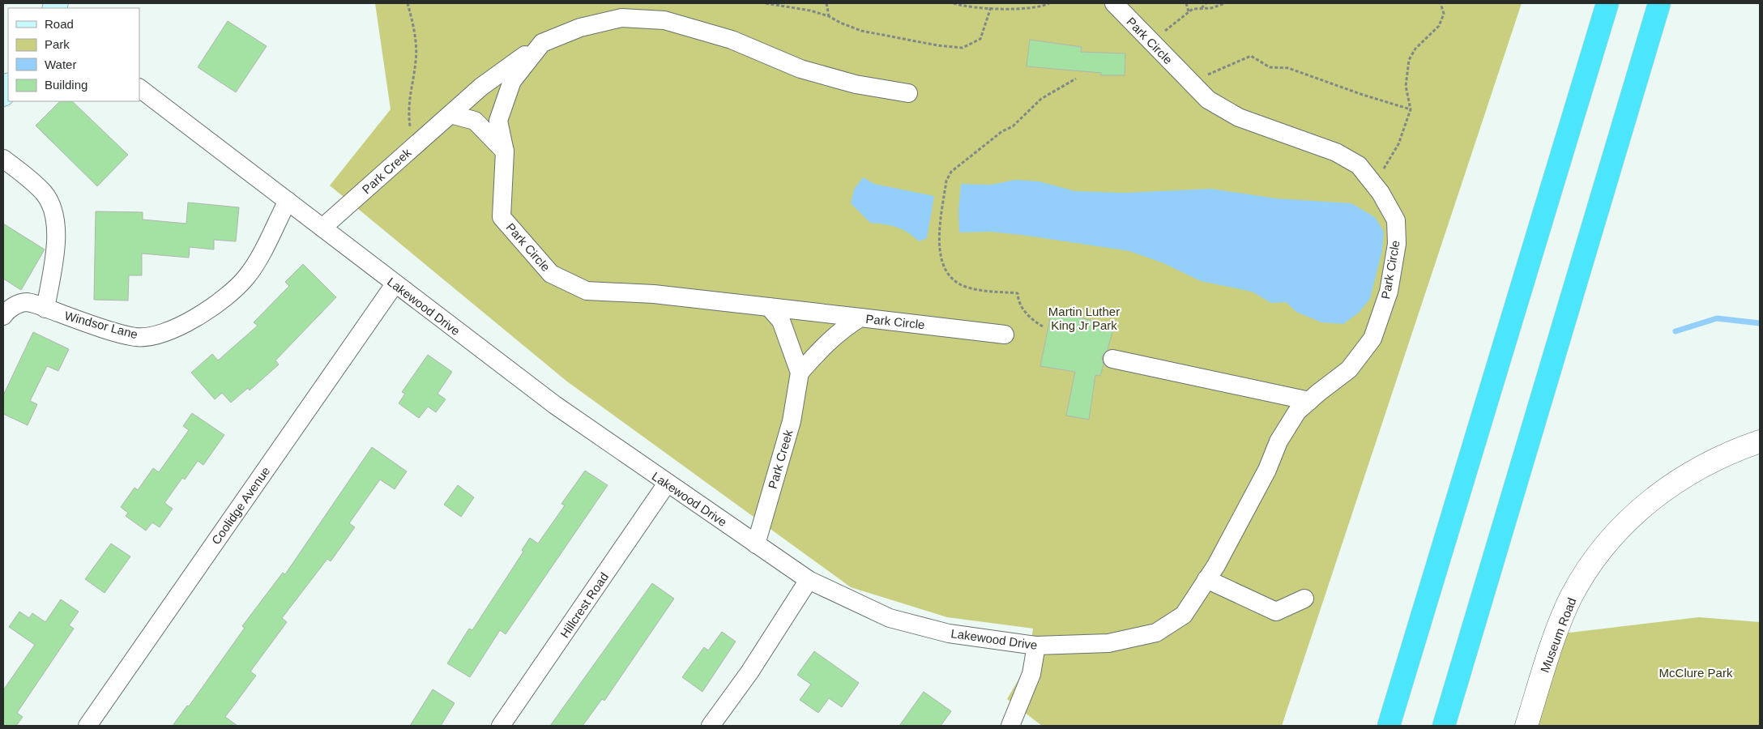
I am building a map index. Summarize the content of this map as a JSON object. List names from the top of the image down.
{
  "streets": {
    "street": [
      "Park Circle",
      "Park Creek",
      "Lakewood Drive",
      "Windsor Lane",
      "Coolidge Avenue",
      "Hillcrest Road",
      "Museum Road"
    ]
  },
  "crossings": [
    ["Park Circle", "Park Creek"],
    ["Park Circle", "Lakewood Drive"],
    ["Park Creek", "Lakewood Drive"],
    ["Lakewood Drive", "Windsor Lane"],
    ["Lakewood Drive", "Coolidge Avenue"],
    ["Lakewood Drive", "Hillcrest Road"]
  ],
  "parks": ["Martin Luther King Jr Park", "McClure Park"],
  "legend": [
    "Road",
    "Park",
    "Water",
    "Building"
  ]
}
